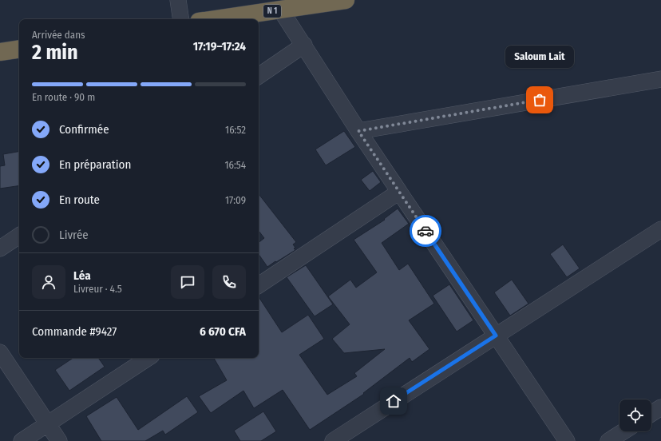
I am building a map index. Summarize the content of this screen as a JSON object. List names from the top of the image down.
{
  "streets": {
    "highway": ["N 1"]
  },
  "places": ["Saloum Lait"],
  "page": {
    "heading": ["2 min", "Arrivée dans", "17:19–17:24"],
    "panel": [
      "Léa",
      "Livreur · 4.5",
      "Commande #9427",
      "6 670 CFA"
    ],
    "bubble": "Saloum Lait",
    "bar": "En route · 90 m",
    "list": [
      ["Confirmée", "16:52"],
      ["En préparation", "16:54"],
      ["En route", "17:09"],
      "Livrée"
    ]
  }
}
